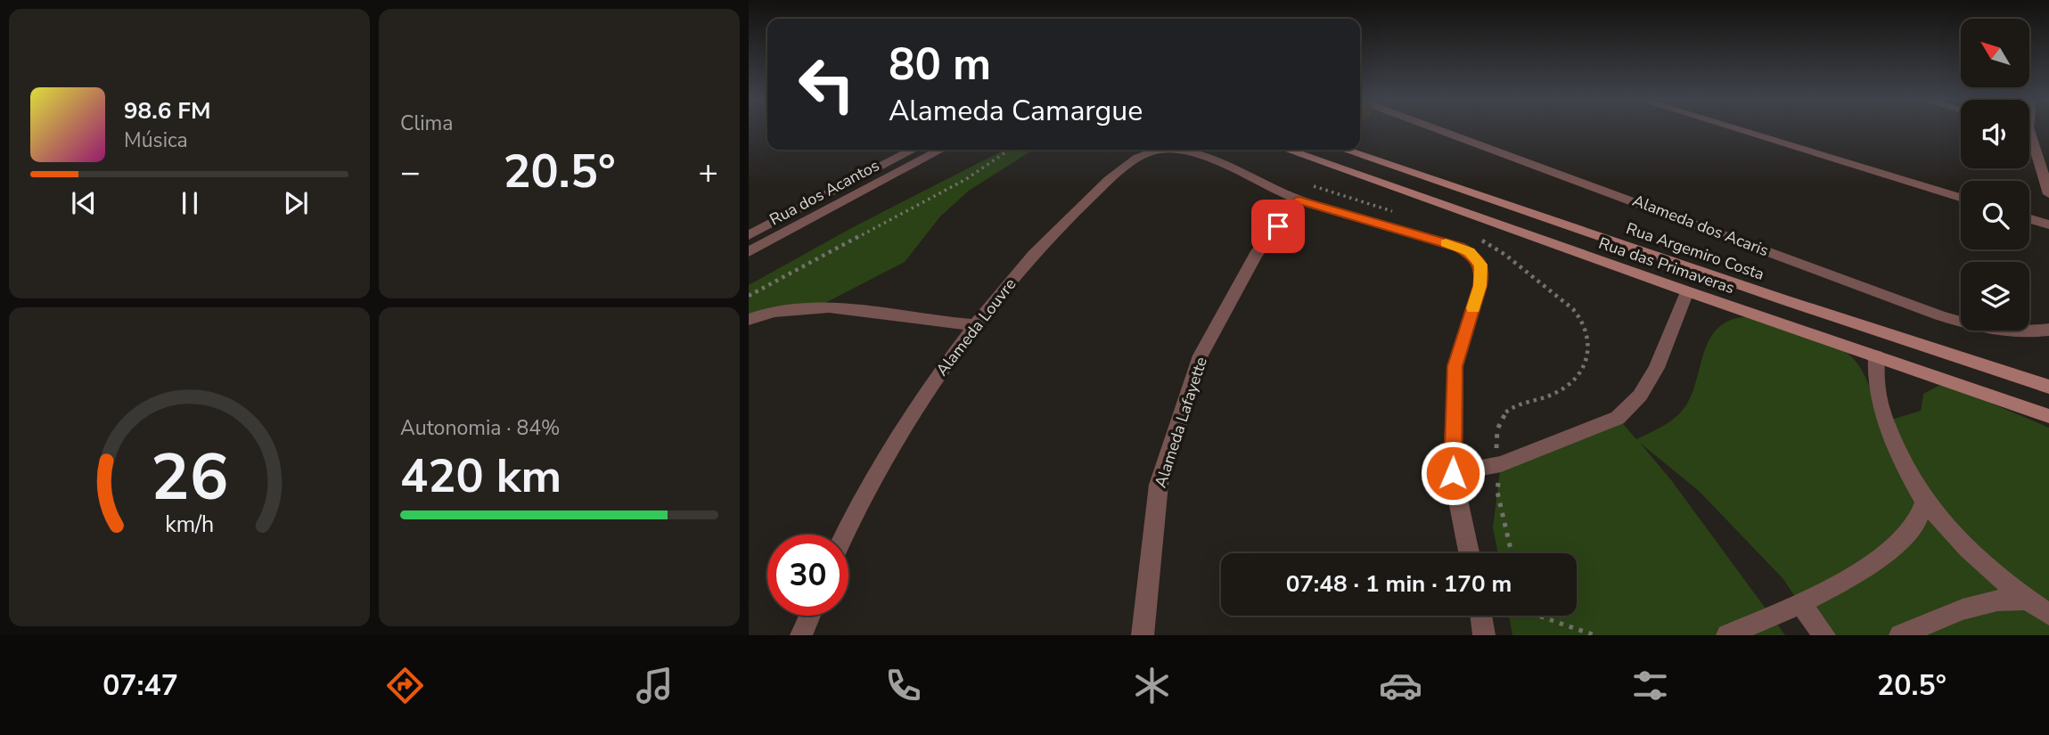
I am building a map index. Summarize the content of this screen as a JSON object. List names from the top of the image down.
{
  "streets": {
    "street": [
      "Rua dos Acantos",
      "Alameda dos Acaris",
      "Rua Argemiro Costa",
      "Rua das Primaveras",
      "Alameda Louvre",
      "Alameda Lafayette"
    ]
  },
  "crossings": [
    ["Alameda Louvre", "Alameda Lafayette"]
  ],
  "north": "top left",
  "page": {
    "tile": [
      "Clima",
      ["Autonomia · 84%", "420 km"]
    ],
    "turn": ["80 m", "Alameda Camargue"],
    "song": ["98.6 FM", "Música"],
    "heat": ["−", "20.5°", "+"],
    "limit": "30",
    "trip": "07:48 · 1 min · 170 m",
    "tabs": ["07:47", "20.5°"],
    "gauge": ["26", "km/h"]
  }
}
